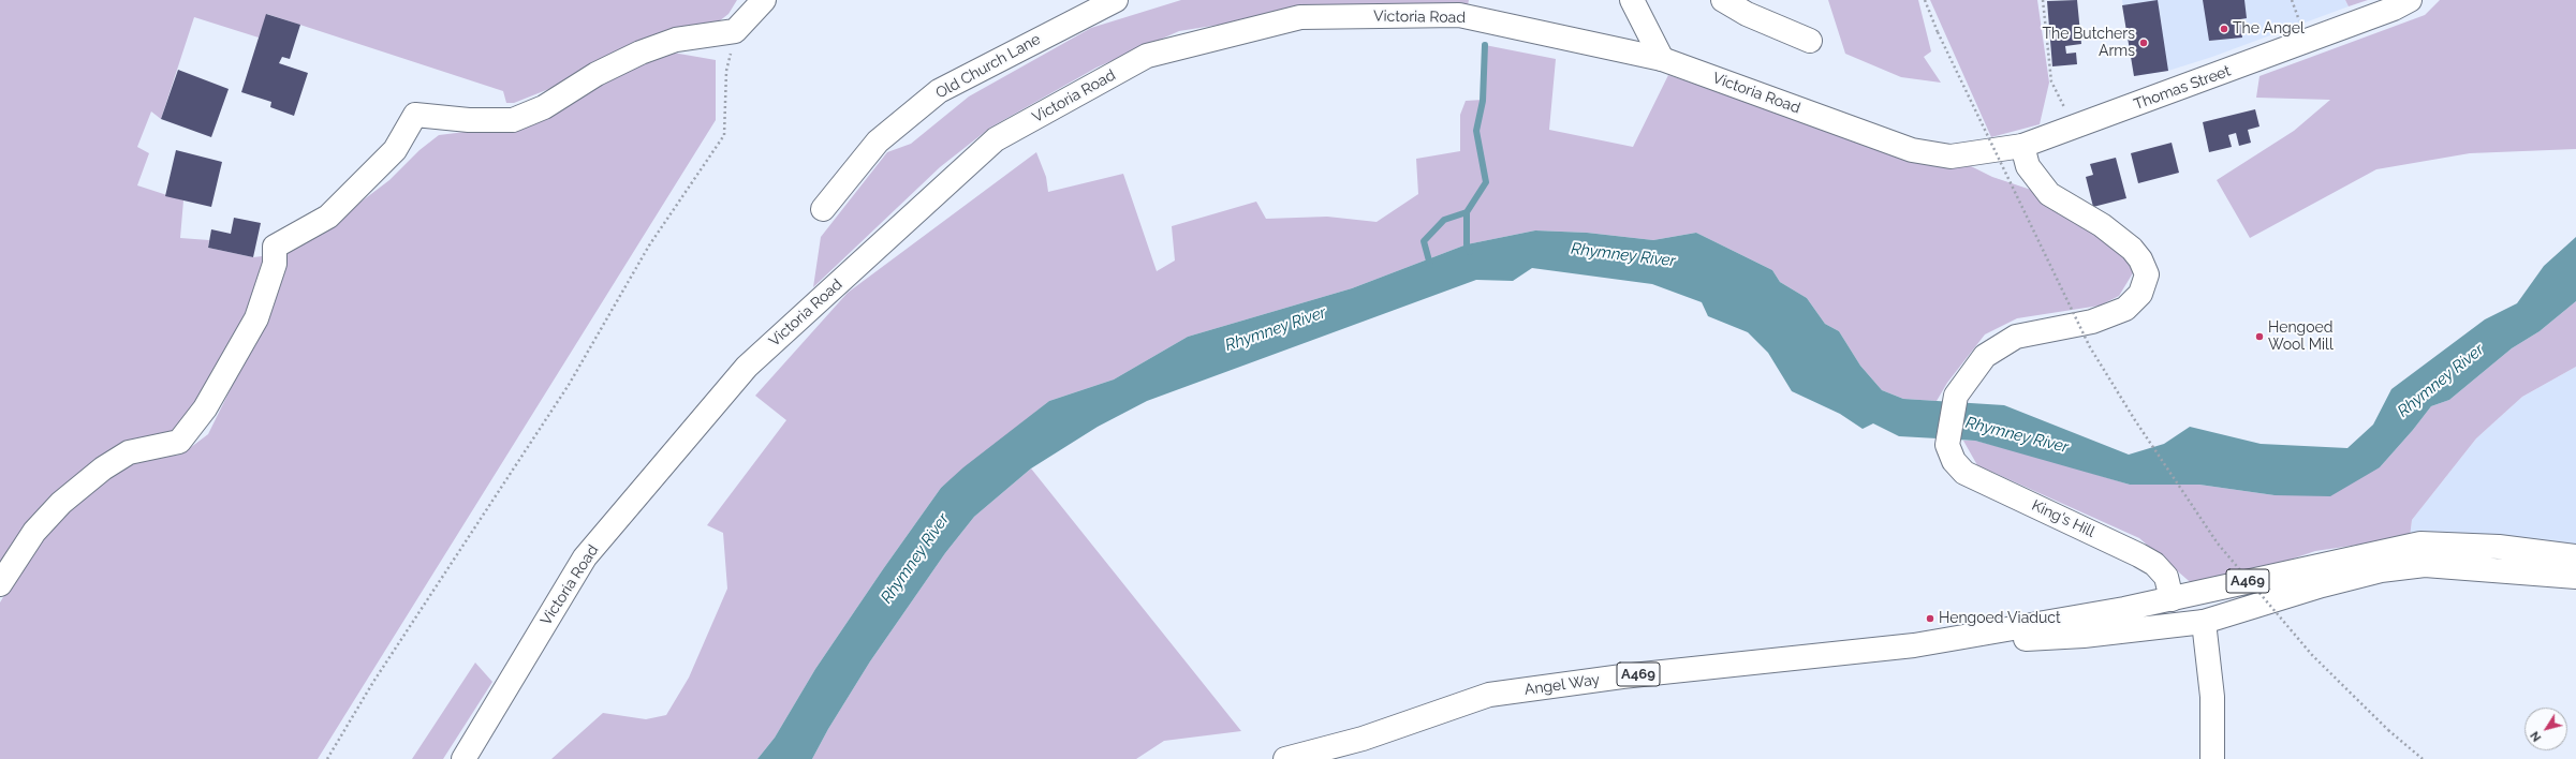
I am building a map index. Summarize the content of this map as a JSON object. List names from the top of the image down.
{
  "streets": {
    "main road": [
      "Victoria Road",
      "Old Church Lane",
      "Thomas Street",
      "King's Hill",
      "A469",
      "Angel Way"
    ]
  },
  "crossings": [
    ["Victoria Road", "Thomas Street"],
    ["Thomas Street", "King's Hill"],
    ["King's Hill", "A469"],
    ["A469", "Angel Way"]
  ],
  "water": ["Rhymney River"],
  "places": [
    "The Angel",
    "The Butchers Arms",
    "Hengoed Wool Mill",
    "Hengoed Viaduct"
  ],
  "north": "bottom left"
}
